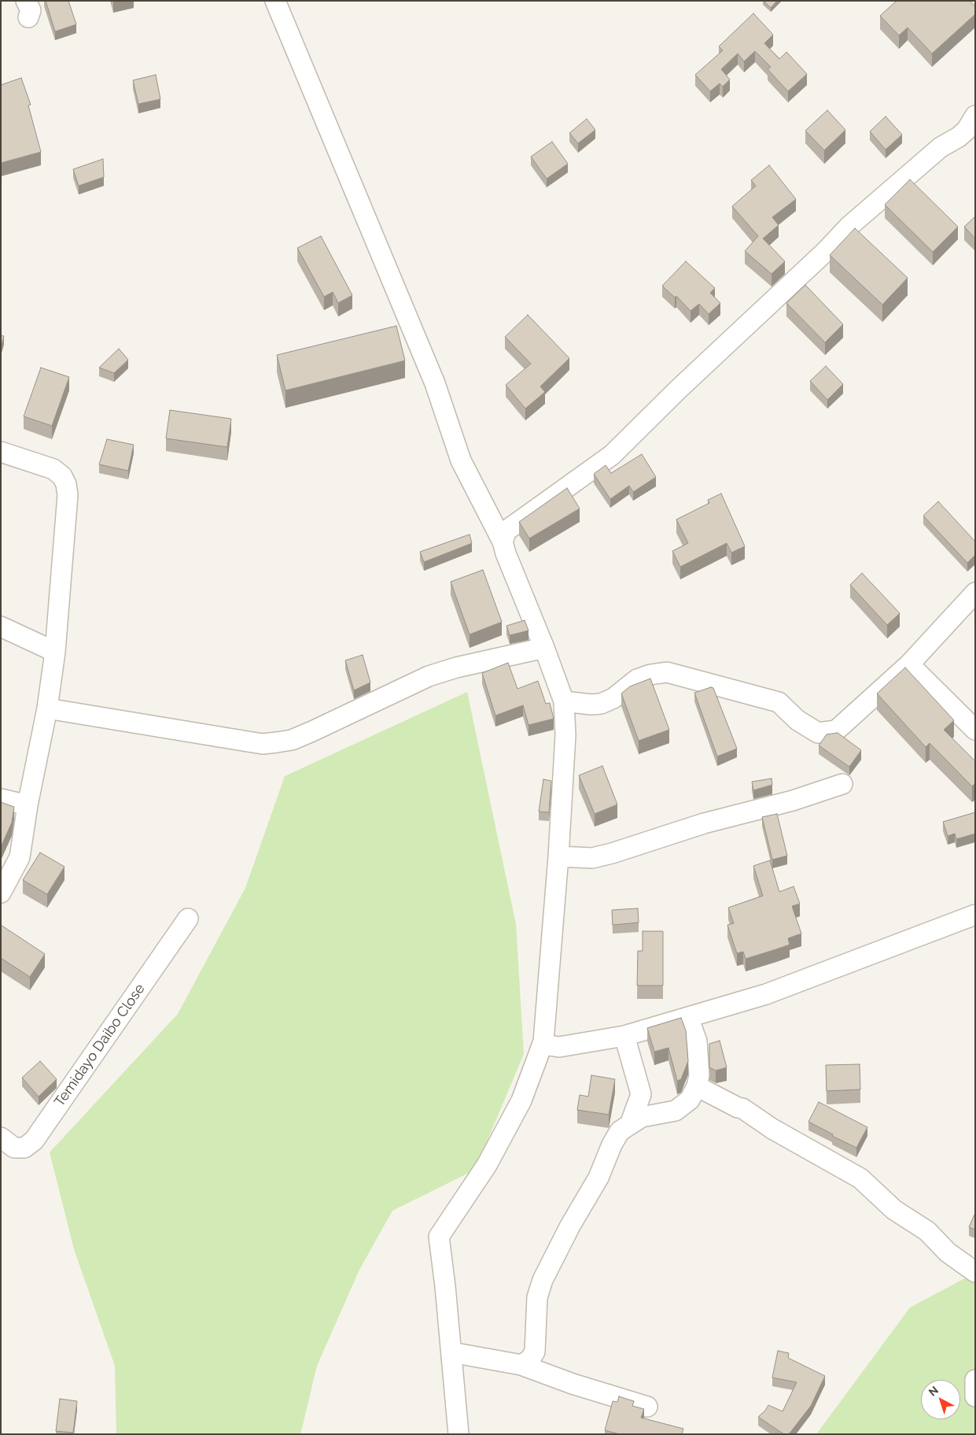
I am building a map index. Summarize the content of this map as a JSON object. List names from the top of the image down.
{
  "streets": {
    "street": ["Temidayo Daibo Close"]
  },
  "north": "top left"
}
